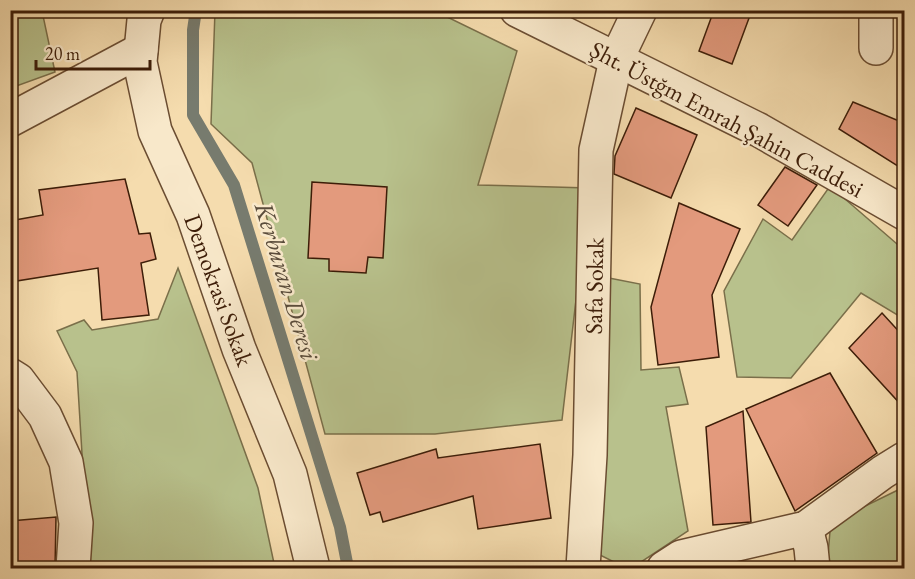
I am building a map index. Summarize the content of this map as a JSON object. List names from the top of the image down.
{
  "streets": {
    "street": ["Şht. Üstğm Emrah Şahin Caddesi", "Safa Sokak", "Demokrasi Sokak"]
  },
  "crossings": [
    ["Şht. Üstğm Emrah Şahin Caddesi", "Safa Sokak"]
  ],
  "water": ["Kerburan Deresi"],
  "scale_bar": "20 m"
}
